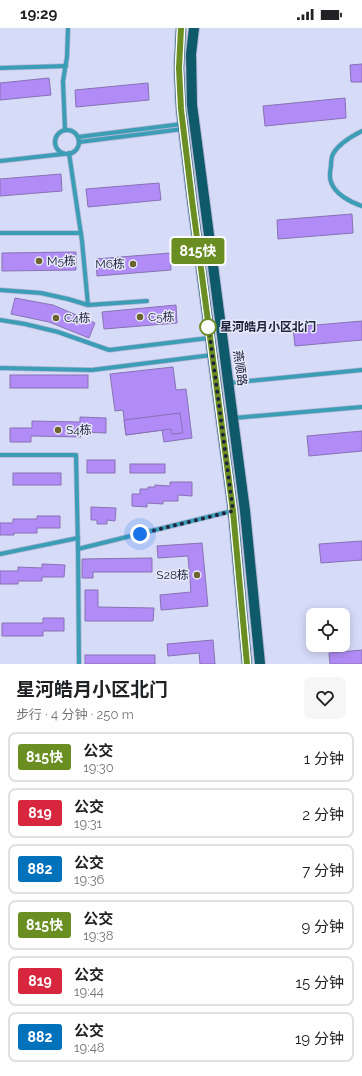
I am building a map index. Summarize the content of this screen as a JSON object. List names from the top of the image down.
{
  "streets": {
    "main road": ["燕顺路"]
  },
  "places": [
    "M5栋",
    "M6栋",
    "C5栋",
    "C4栋",
    "星河皓月小区北门",
    "S4栋",
    "S28栋"
  ],
  "lines": ["bus line 815快"],
  "page": {
    "status": "19:29",
    "on_map": "815快",
    "heading": ["星河皓月小区北门", "步行 · 4 分钟 · 250 m"],
    "list": [
      {
        "mark": "815快",
        "name": "公交",
        "note": "19:30",
        "value": "1 分钟"
      },
      {
        "mark": "819",
        "name": "公交",
        "note": "19:31",
        "value": "2 分钟"
      },
      {
        "mark": "882",
        "name": "公交",
        "note": "19:36",
        "value": "7 分钟"
      },
      {
        "mark": "815快",
        "name": "公交",
        "note": "19:38",
        "value": "9 分钟"
      },
      {
        "mark": "819",
        "name": "公交",
        "note": "19:44",
        "value": "15 分钟"
      },
      {
        "mark": "882",
        "name": "公交",
        "note": "19:48",
        "value": "19 分钟"
      }
    ]
  }
}
